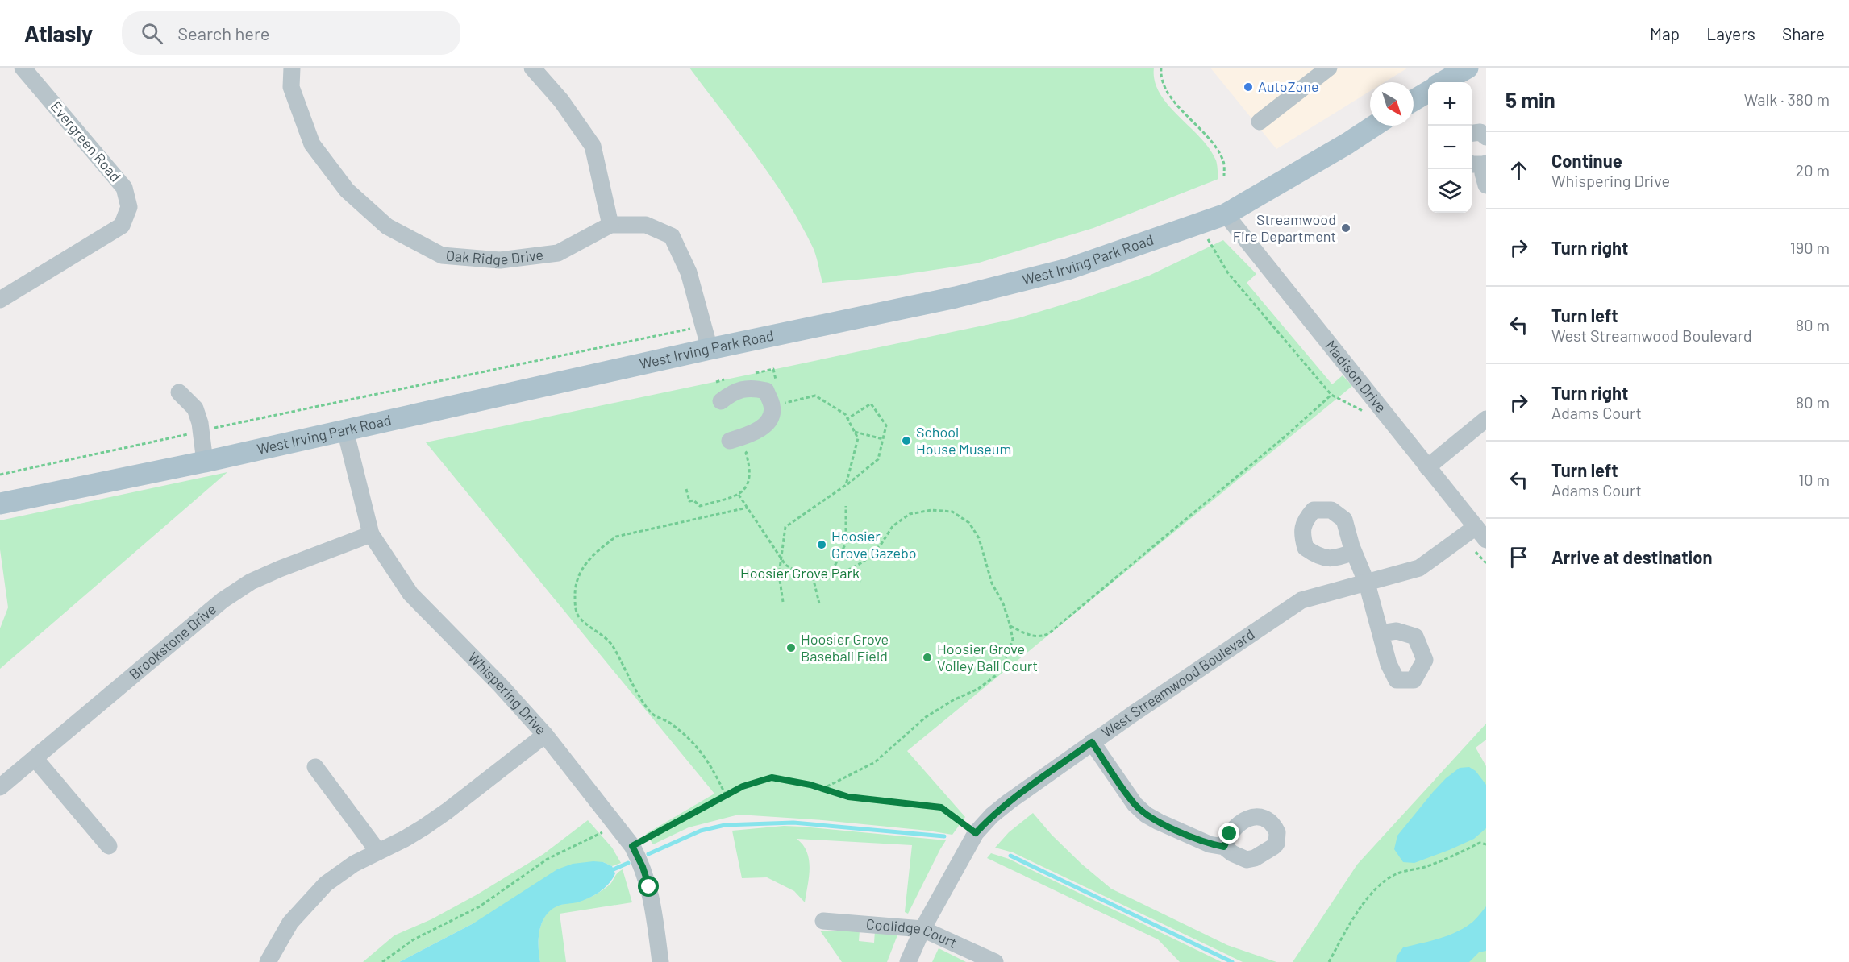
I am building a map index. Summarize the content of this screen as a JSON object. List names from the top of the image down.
{
  "streets": {
    "main road": ["West Irving Park Road"],
    "street": [
      "Evergreen Road",
      "Oak Ridge Drive",
      "Madison Drive",
      "Brookstone Drive",
      "West Streamwood Boulevard",
      "Whispering Drive",
      "Coolidge Court"
    ]
  },
  "crossings": [
    ["Oak Ridge Drive", "West Irving Park Road"],
    ["West Irving Park Road", "Madison Drive"],
    ["West Irving Park Road", "Whispering Drive"],
    ["Madison Drive", "West Streamwood Boulevard"],
    ["Brookstone Drive", "Whispering Drive"],
    ["West Streamwood Boulevard", "Coolidge Court"]
  ],
  "parks": ["Hoosier Grove Park"],
  "places": [
    "AutoZone",
    "Streamwood Fire Department",
    "School House Museum",
    "Hoosier Grove Gazebo",
    "Hoosier Grove Baseball Field",
    "Hoosier Grove Volley Ball Court"
  ],
  "north": "bottom right",
  "page": {
    "header": "Atlasly",
    "search": "Search here",
    "nav": ["Map", "Layers", "Share"],
    "heading": ["5 min", "Walk · 380 m"],
    "map_buttons": ["+", "−"],
    "list": [
      ["Continue", "Whispering Drive", "20 m"],
      ["Turn right", "190 m"],
      ["Turn left", "West Streamwood Boulevard", "80 m"],
      ["Turn right", "Adams Court", "80 m"],
      ["Turn left", "Adams Court", "10 m"],
      "Arrive at destination"
    ]
  }
}
